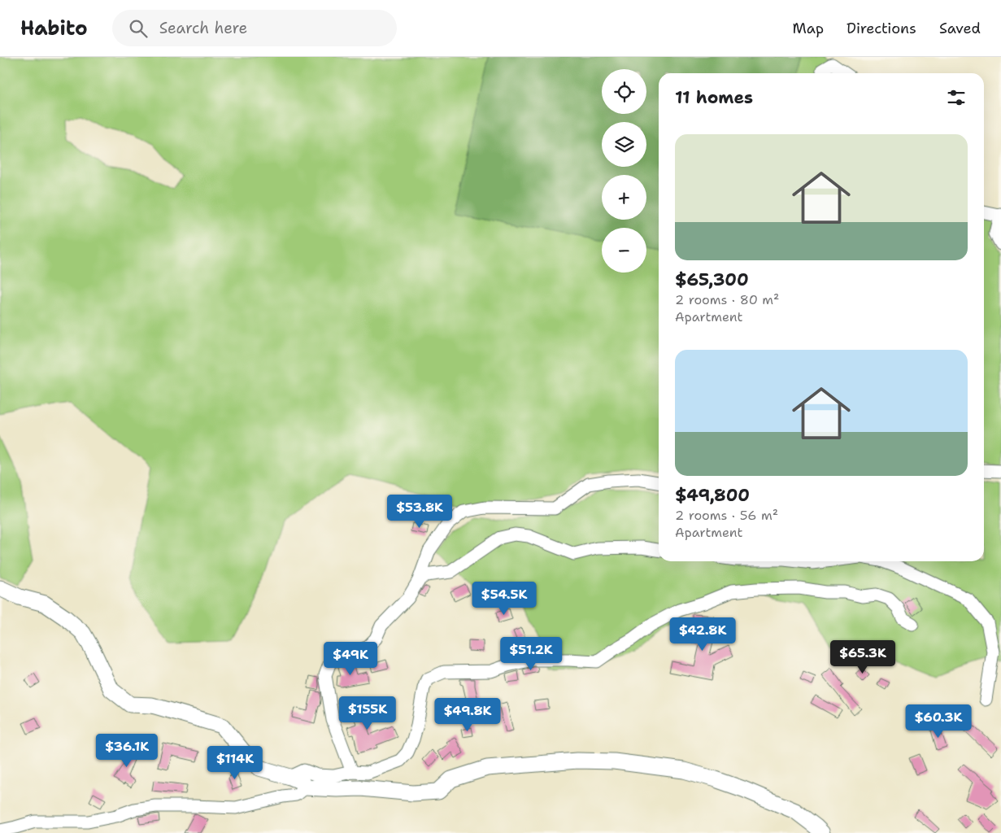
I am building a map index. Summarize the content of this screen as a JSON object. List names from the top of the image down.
{
  "page": {
    "header": "Habito",
    "search": "Search here",
    "nav": ["Map", "Directions", "Saved"],
    "map_buttons": ["+", "−"],
    "heading": "11 homes",
    "list": [
      {
        "name": "$65,300",
        "note": "2 rooms · 80 m² · Apartment"
      },
      {
        "name": "$49,800",
        "note": "2 rooms · 56 m² · Apartment"
      }
    ],
    "price": [
      "$53.8K",
      "$54.5K",
      "$42.8K",
      "$51.2K",
      "$65.3K",
      "$49K",
      "$155K",
      "$49.8K",
      "$60.3K",
      "$36.1K",
      "$114K"
    ]
  }
}
